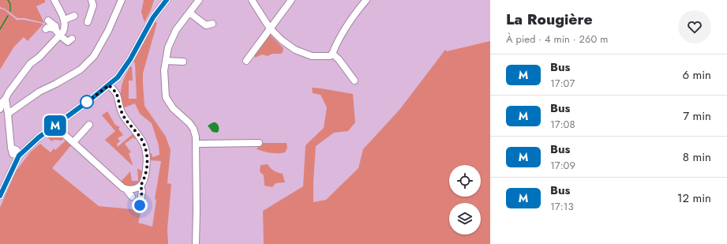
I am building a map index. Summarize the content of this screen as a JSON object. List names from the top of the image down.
{
  "lines": ["bus line M"],
  "page": {
    "on_map": "M",
    "heading": ["La Rougière", "À pied · 4 min · 260 m"],
    "list": [
      {
        "mark": "M",
        "name": "Bus",
        "note": "17:07",
        "value": "6 min"
      },
      {
        "mark": "M",
        "name": "Bus",
        "note": "17:08",
        "value": "7 min"
      },
      {
        "mark": "M",
        "name": "Bus",
        "note": "17:09",
        "value": "8 min"
      },
      {
        "mark": "M",
        "name": "Bus",
        "note": "17:13",
        "value": "12 min"
      }
    ]
  }
}
